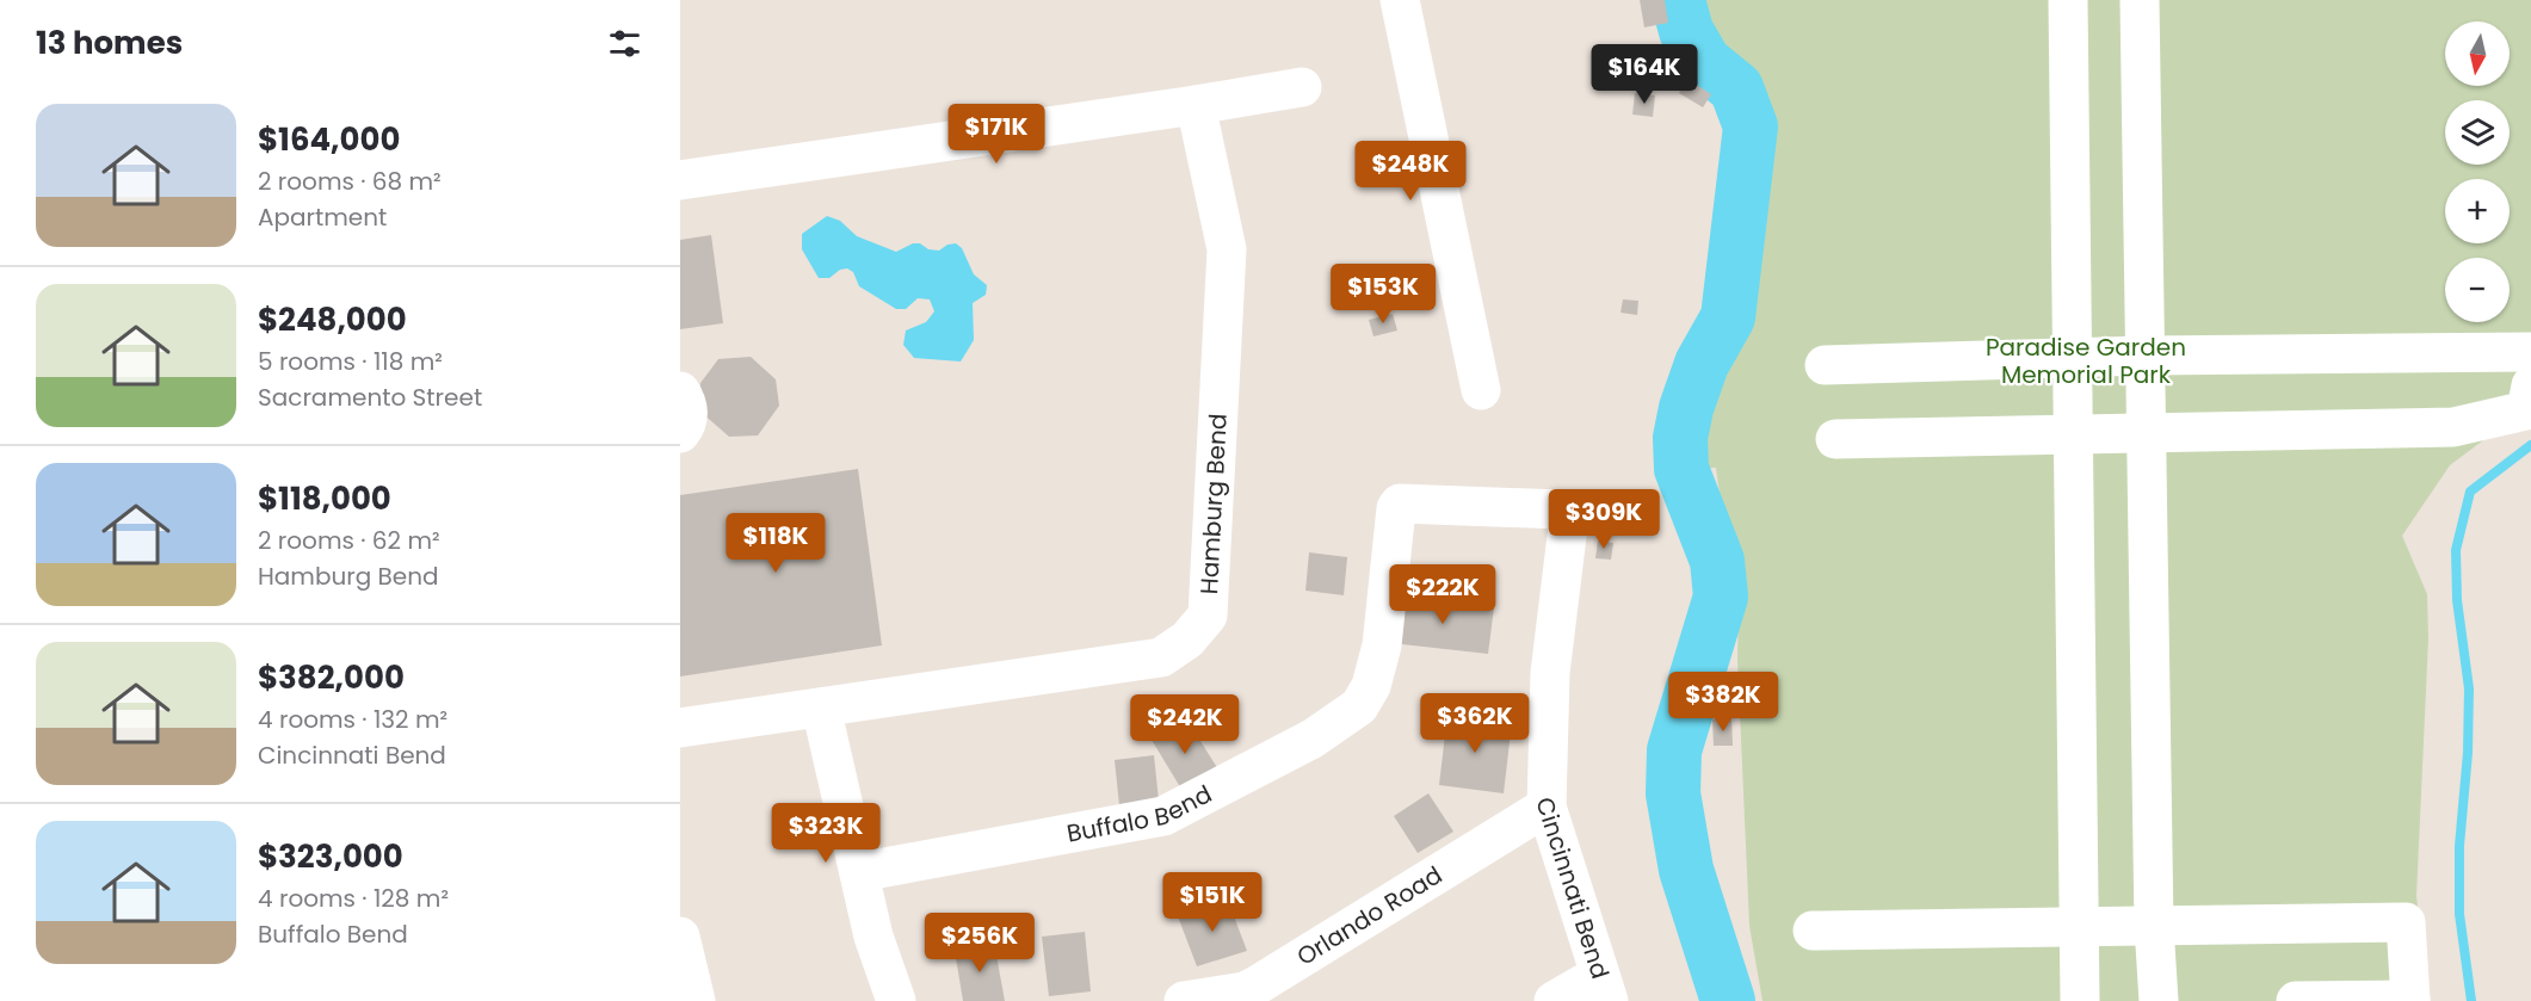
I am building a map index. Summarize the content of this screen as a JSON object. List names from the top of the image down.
{
  "streets": {
    "street": [
      "Hamburg Bend",
      "Buffalo Bend",
      "Cincinnati Bend",
      "Orlando Road"
    ]
  },
  "crossings": [
    ["Buffalo Bend", "Cincinnati Bend"],
    ["Cincinnati Bend", "Orlando Road"]
  ],
  "parks": ["Paradise Garden Memorial Park"],
  "north": "bottom",
  "page": {
    "heading": "13 homes",
    "map_buttons": ["+", "−"],
    "price": [
      "$164K",
      "$171K",
      "$248K",
      "$153K",
      "$309K",
      "$118K",
      "$222K",
      "$382K",
      "$362K",
      "$242K",
      "$323K",
      "$151K",
      "$256K"
    ],
    "list": [
      {
        "name": "$164,000",
        "note": "2 rooms · 68 m² · Apartment"
      },
      {
        "name": "$248,000",
        "note": "5 rooms · 118 m² · Sacramento Street"
      },
      {
        "name": "$118,000",
        "note": "2 rooms · 62 m² · Hamburg Bend"
      },
      {
        "name": "$382,000",
        "note": "4 rooms · 132 m² · Cincinnati Bend"
      },
      {
        "name": "$323,000",
        "note": "4 rooms · 128 m² · Buffalo Bend"
      }
    ]
  }
}
